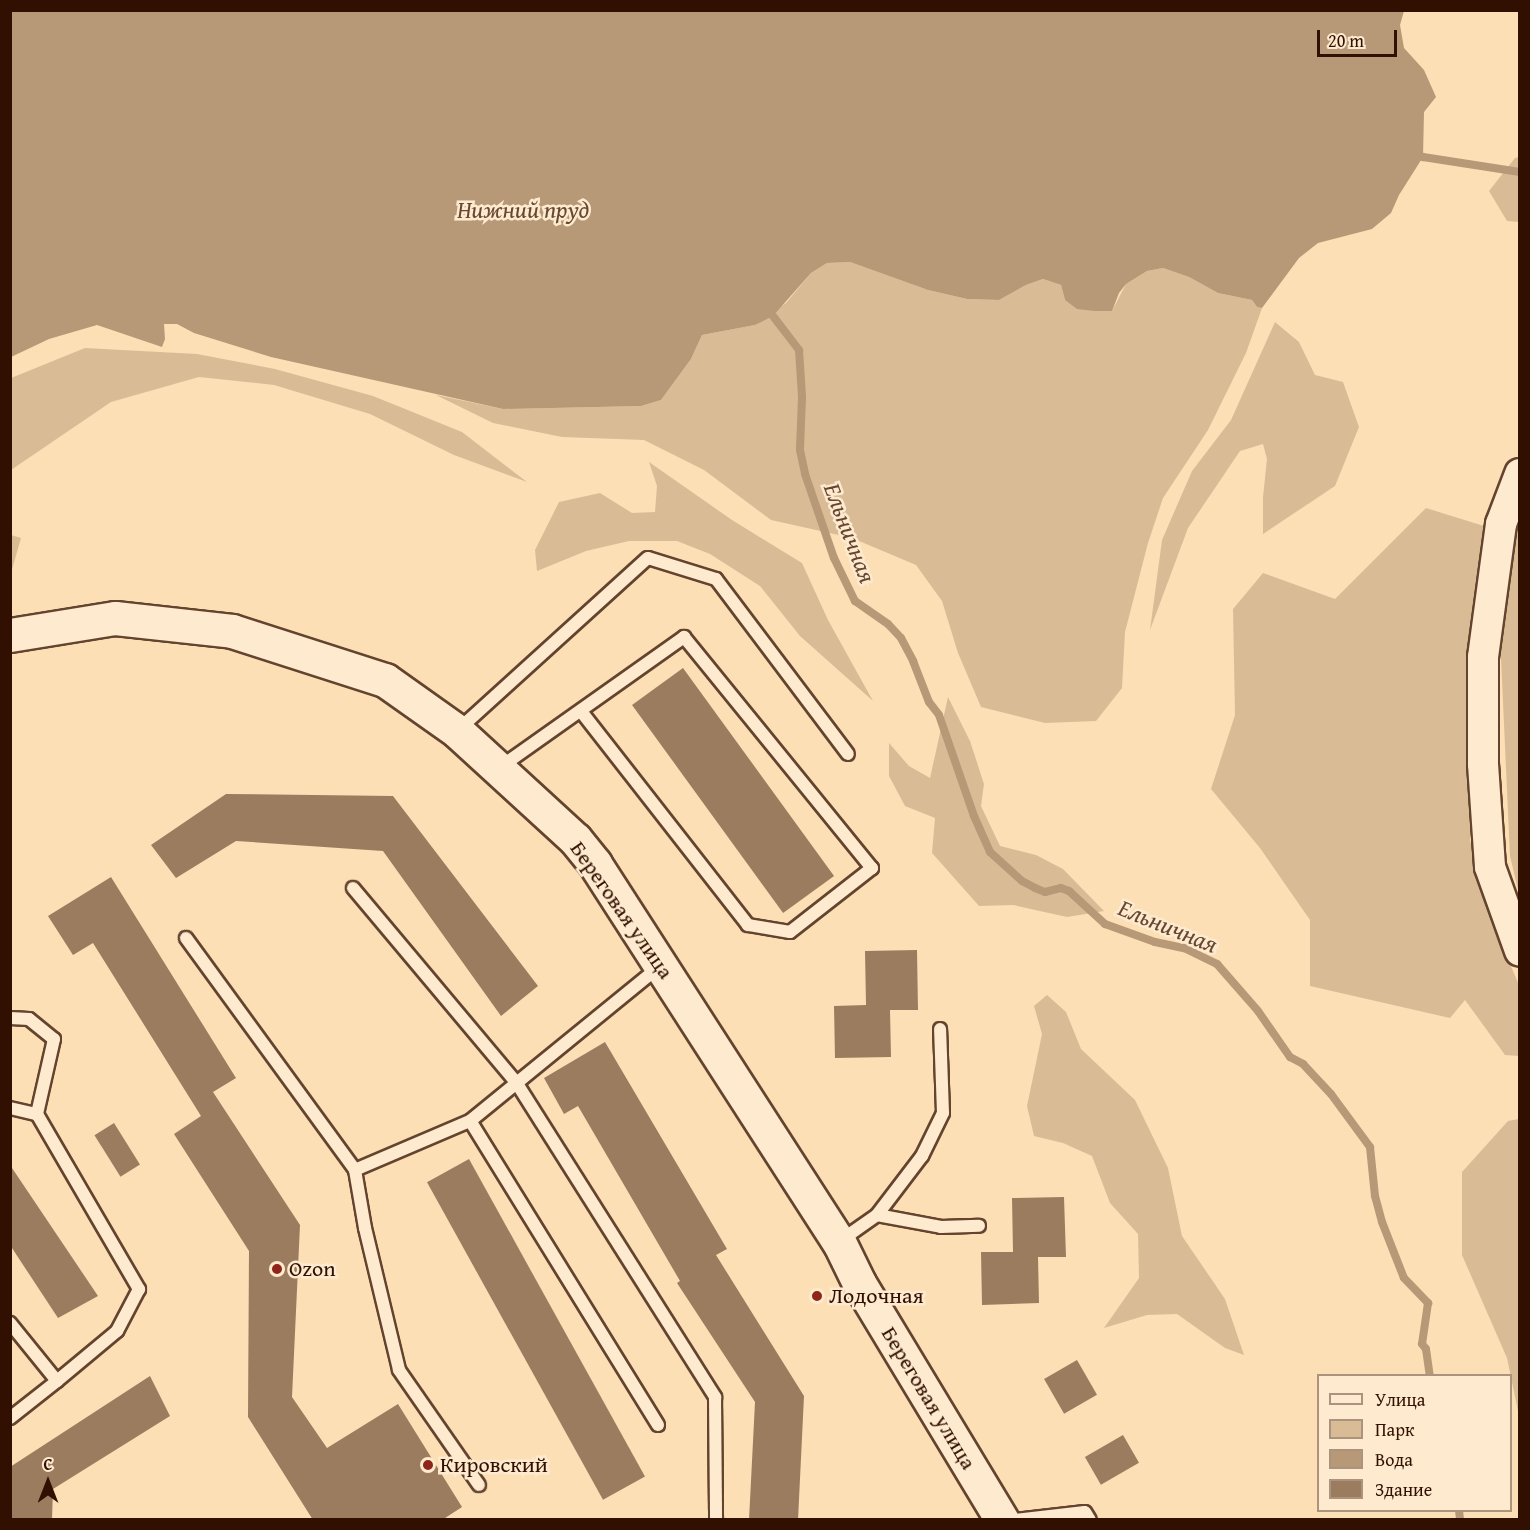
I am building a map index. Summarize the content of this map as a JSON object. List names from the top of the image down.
{
  "streets": {
    "main road": ["Береговая улица"]
  },
  "water": ["Нижний пруд", "Ельничная"],
  "places": ["Ozon", "Лодочная", "Кировский"],
  "legend": [
    "Улица",
    "Парк",
    "Вода",
    "Здание"
  ],
  "scale_bar": "20 m",
  "north": "top"
}
